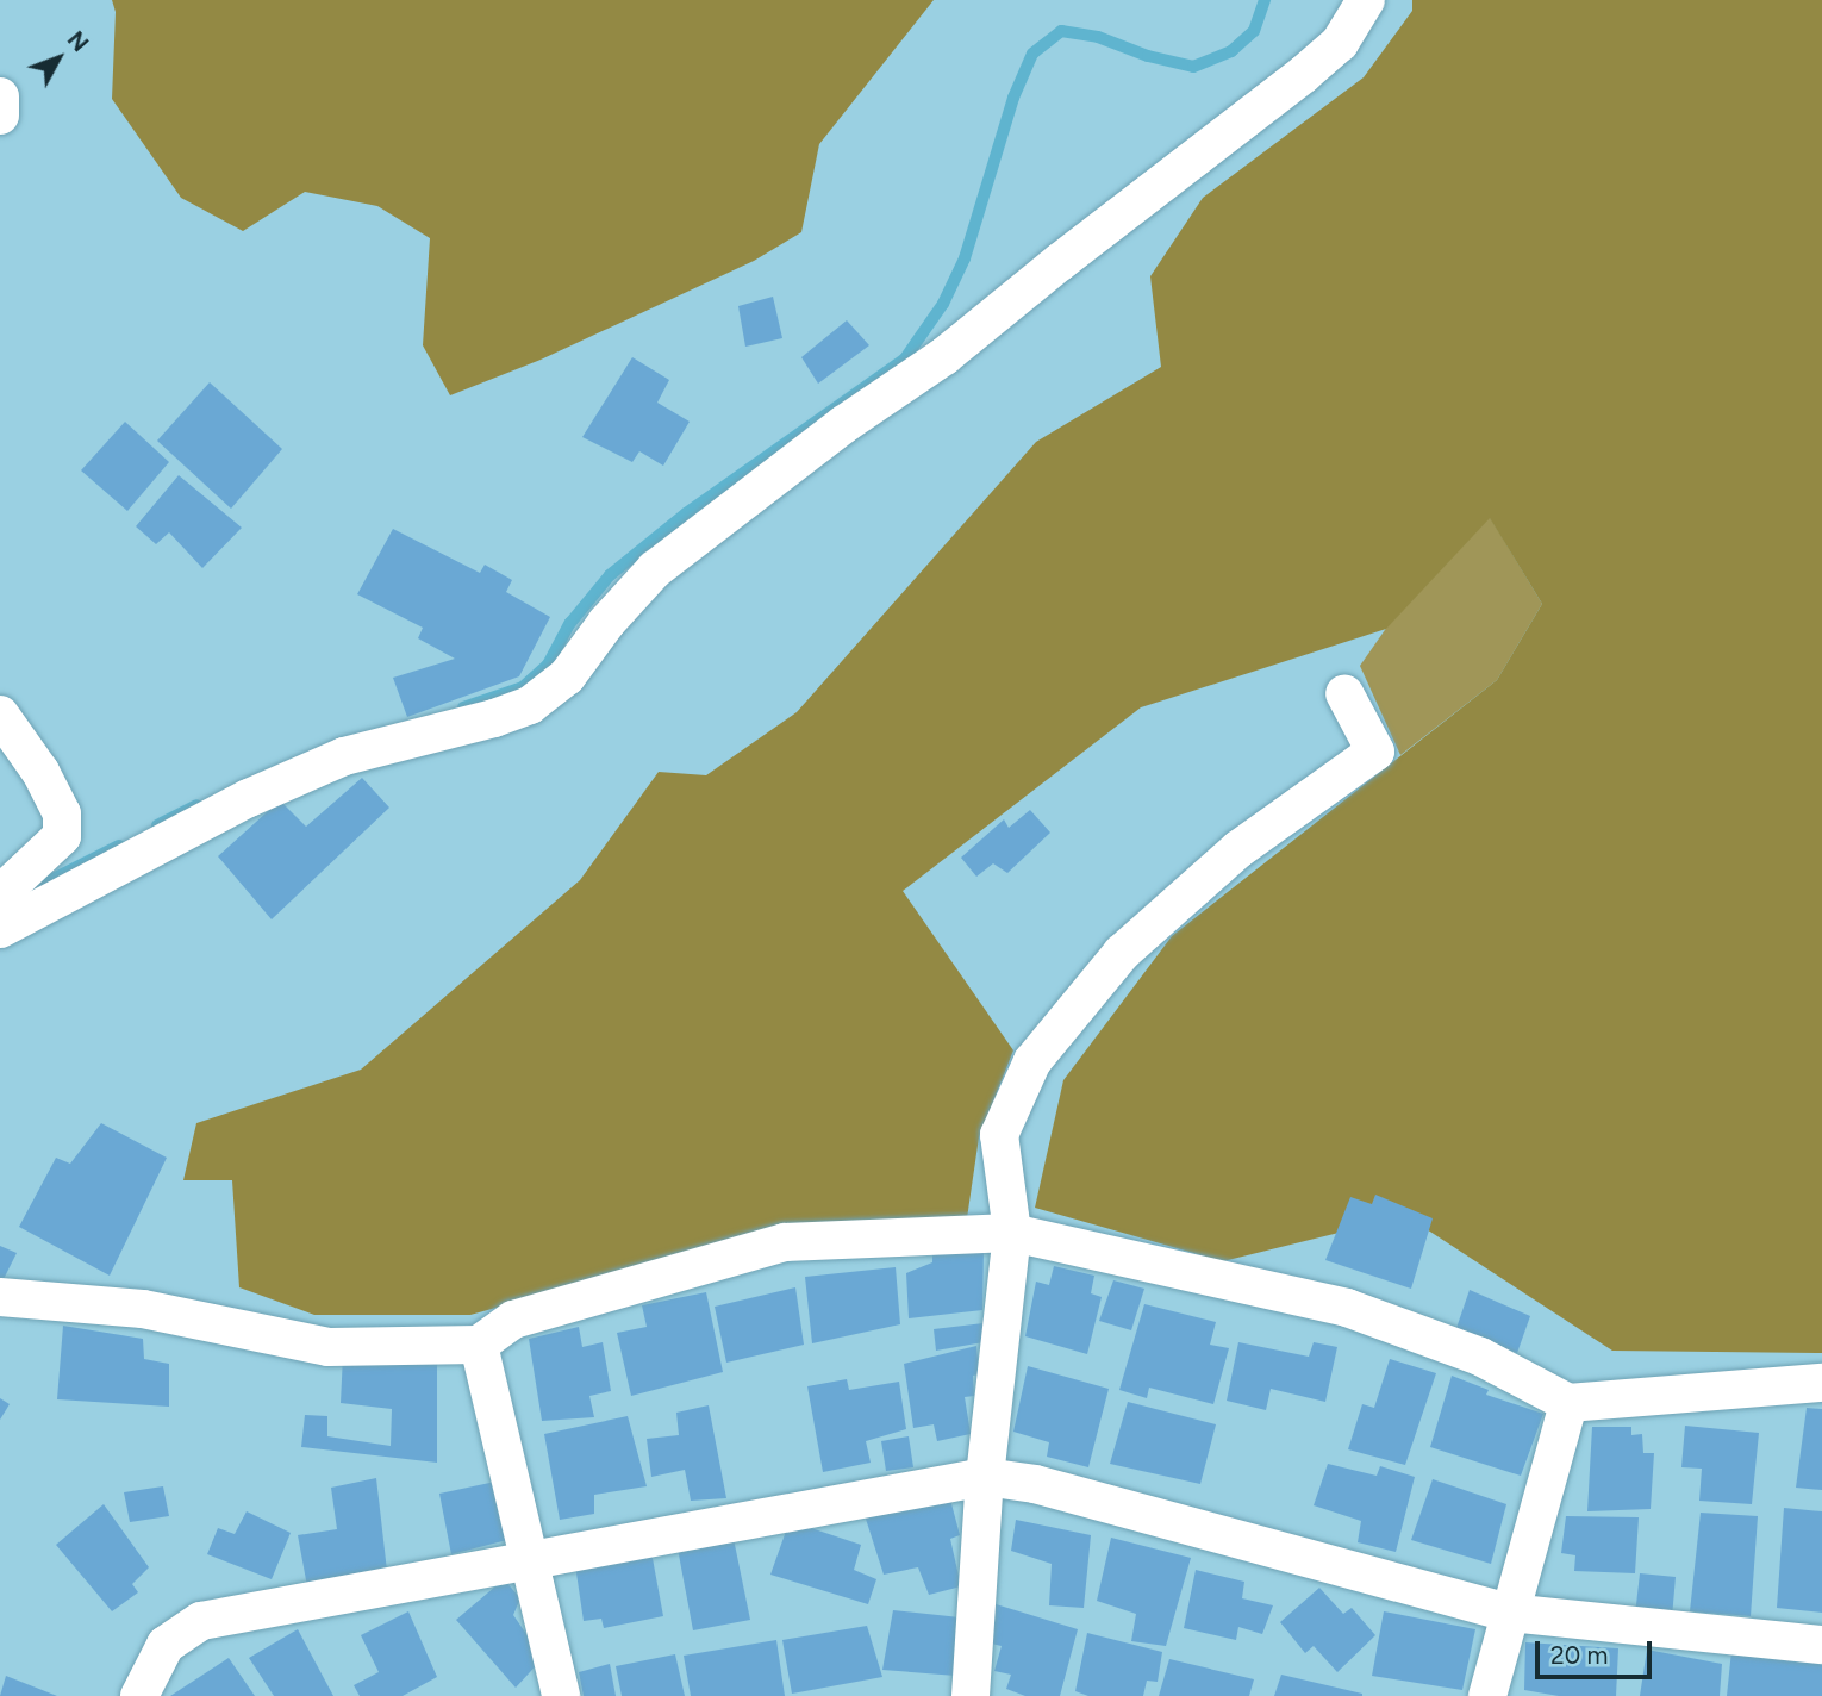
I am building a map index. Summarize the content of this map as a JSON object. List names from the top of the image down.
{
  "scale_bar": "20 m",
  "north": "top right"
}
